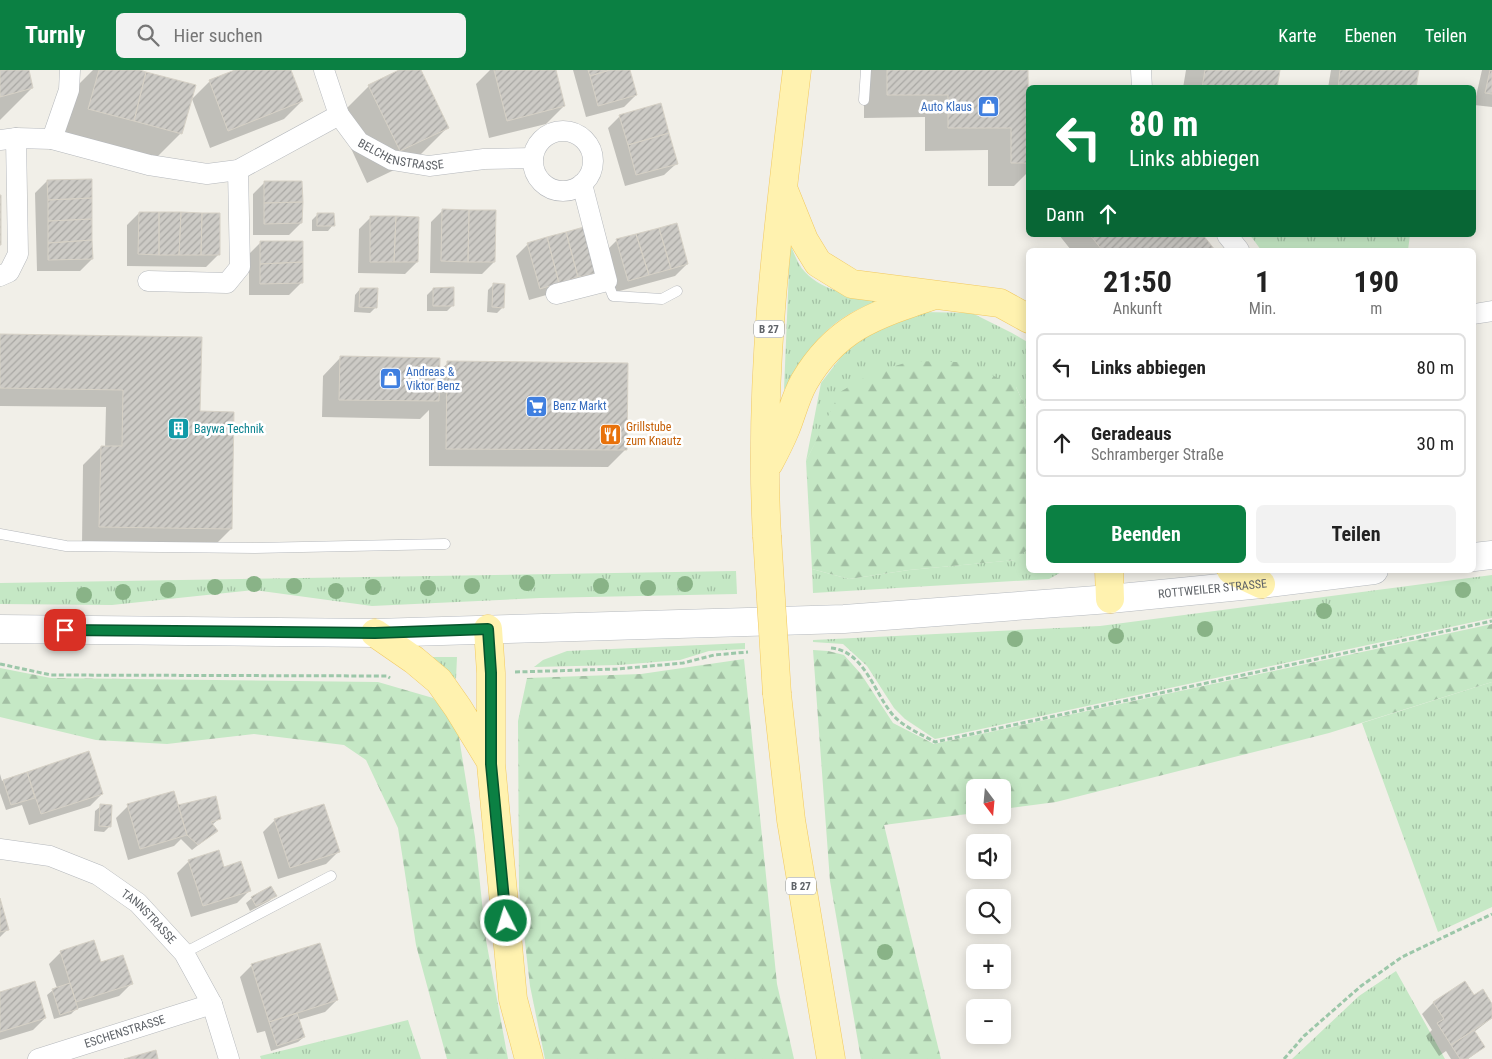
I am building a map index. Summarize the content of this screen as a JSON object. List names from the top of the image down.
{
  "streets": {
    "main road": ["B 27"],
    "street": [
      "BELCHENSTRASSE",
      "ROTTWEILER STRASSE",
      "TANNSTRASSE",
      "ESCHENSTRASSE"
    ]
  },
  "crossings": [
    ["TANNSTRASSE", "ESCHENSTRASSE"]
  ],
  "places": {
    "shop": ["Auto Klaus", "Andreas & Viktor Benz"],
    "supermarket": ["Benz Markt"],
    "building": ["Baywa Technik"],
    "restaurant": ["Grillstube zum Knautz"]
  },
  "north": "bottom",
  "page": {
    "header": "Turnly",
    "search": "Hier suchen",
    "nav": ["Karte", "Ebenen", "Teilen"],
    "turn": ["80 m", "Links abbiegen"],
    "then": "Dann",
    "eta": [
      "21:50",
      "Ankunft",
      "1",
      "Min.",
      "190",
      "m"
    ],
    "list": [
      {
        "name": "Links abbiegen",
        "value": "80 m"
      },
      {
        "name": "Geradeaus",
        "note": "Schramberger Straße",
        "value": "30 m"
      }
    ],
    "buttons": ["Beenden", "Teilen"],
    "map_buttons": ["+", "−"]
  }
}
